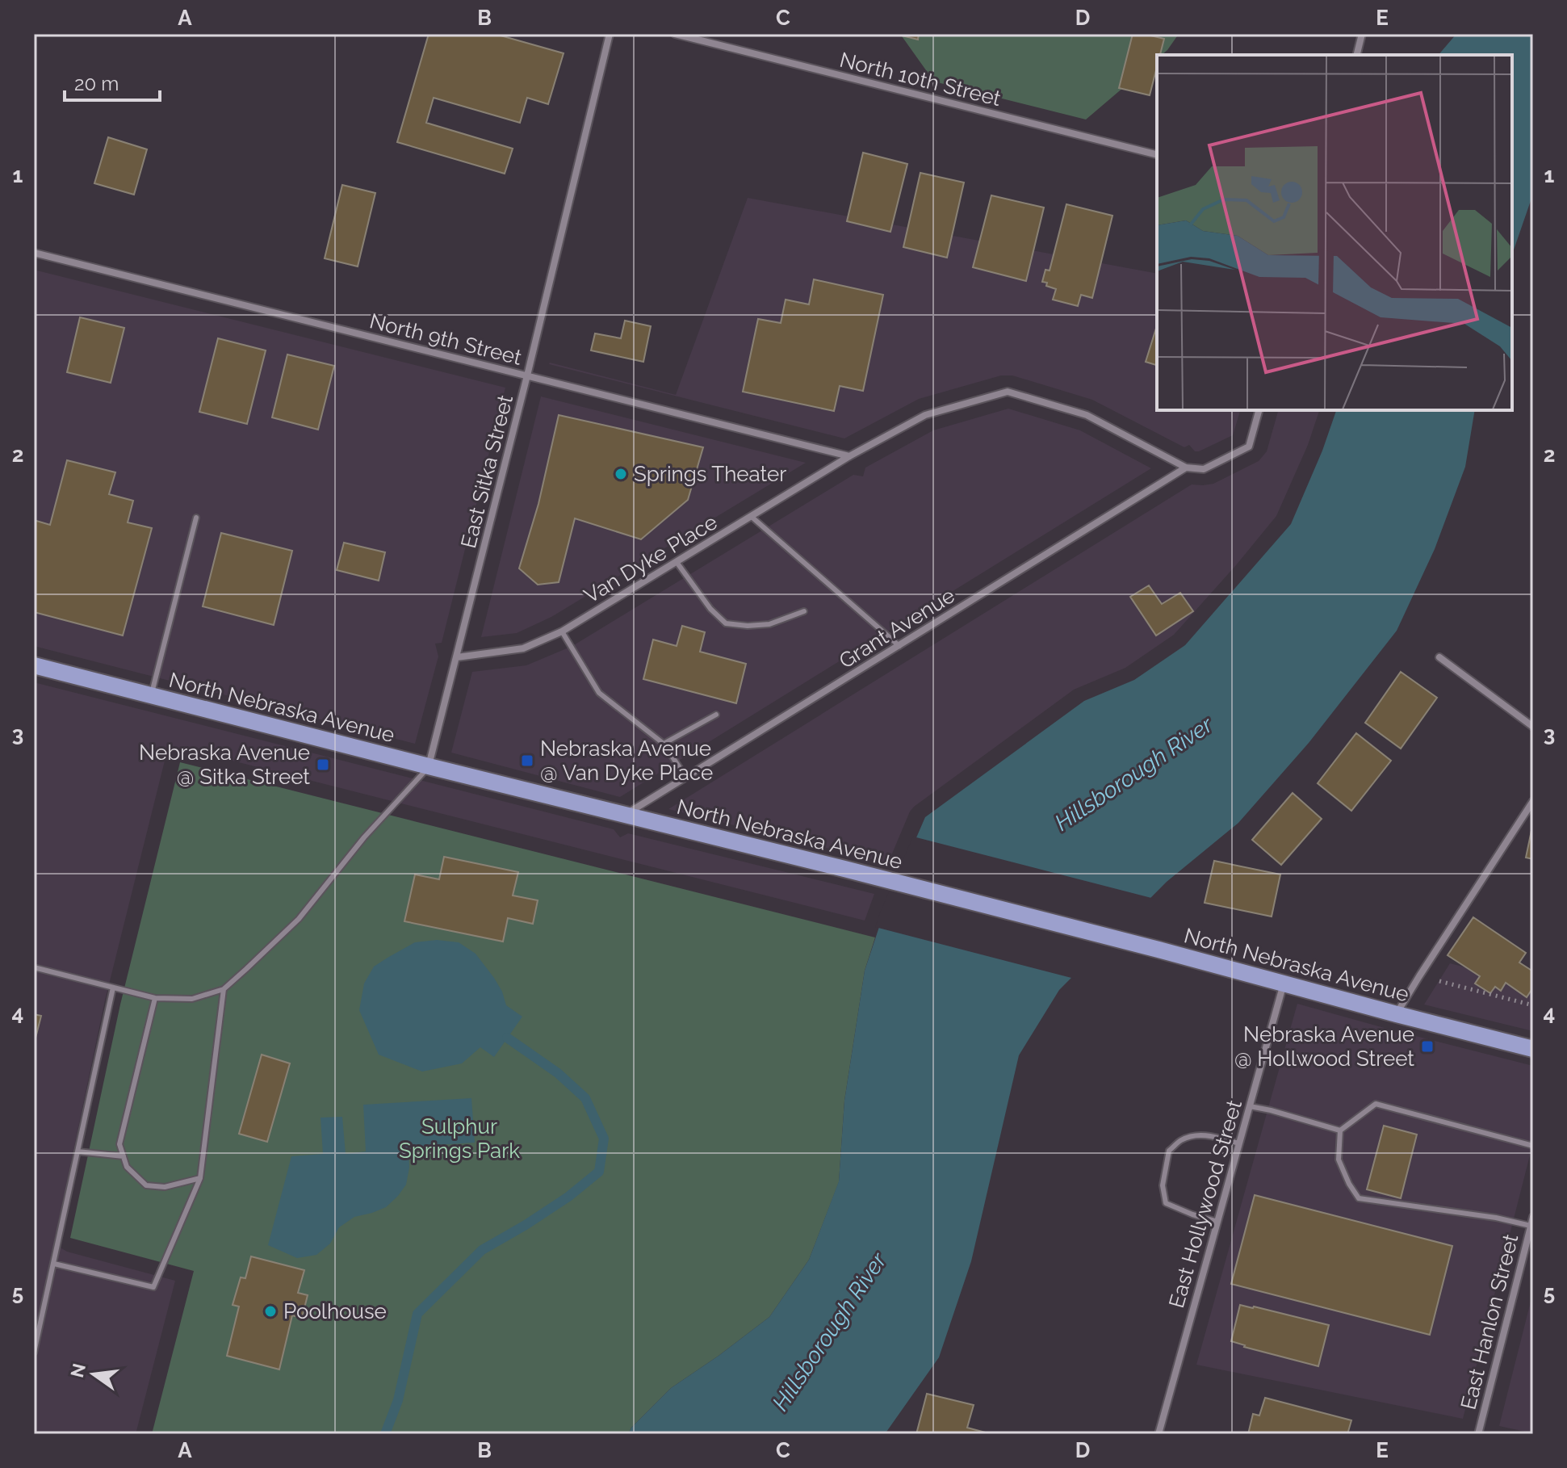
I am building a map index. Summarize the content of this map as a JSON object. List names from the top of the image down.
{
  "streets": {
    "main road": ["North Nebraska Avenue"],
    "street": [
      "North 10th Street",
      "North 9th Street",
      "East Sitka Street",
      "Van Dyke Place",
      "Grant Avenue",
      "East Hollywood Street",
      "East Hanlon Street"
    ]
  },
  "crossings": [
    ["North 9th Street", "East Sitka Street"],
    ["North 9th Street", "Van Dyke Place"],
    ["East Sitka Street", "Van Dyke Place"],
    ["East Sitka Street", "North Nebraska Avenue"],
    ["Van Dyke Place", "Grant Avenue"],
    ["Grant Avenue", "North Nebraska Avenue"],
    ["North Nebraska Avenue", "East Hollywood Street"]
  ],
  "water": ["Hillsborough River"],
  "parks": ["Sulphur Springs Park"],
  "places": {
    "other": ["Springs Theater", "Poolhouse"],
    "transit": ["Nebraska Avenue @ Van Dyke Place", "Nebraska Avenue @ Sitka Street", "Nebraska Avenue @ Hollwood Street"]
  },
  "scale_bar": "20 m",
  "north": "left",
  "grid": {
    "columns": [
      "A",
      "B",
      "C",
      "D",
      "E"
    ],
    "rows": [
      "1",
      "2",
      "3",
      "4",
      "5"
    ]
  }
}
